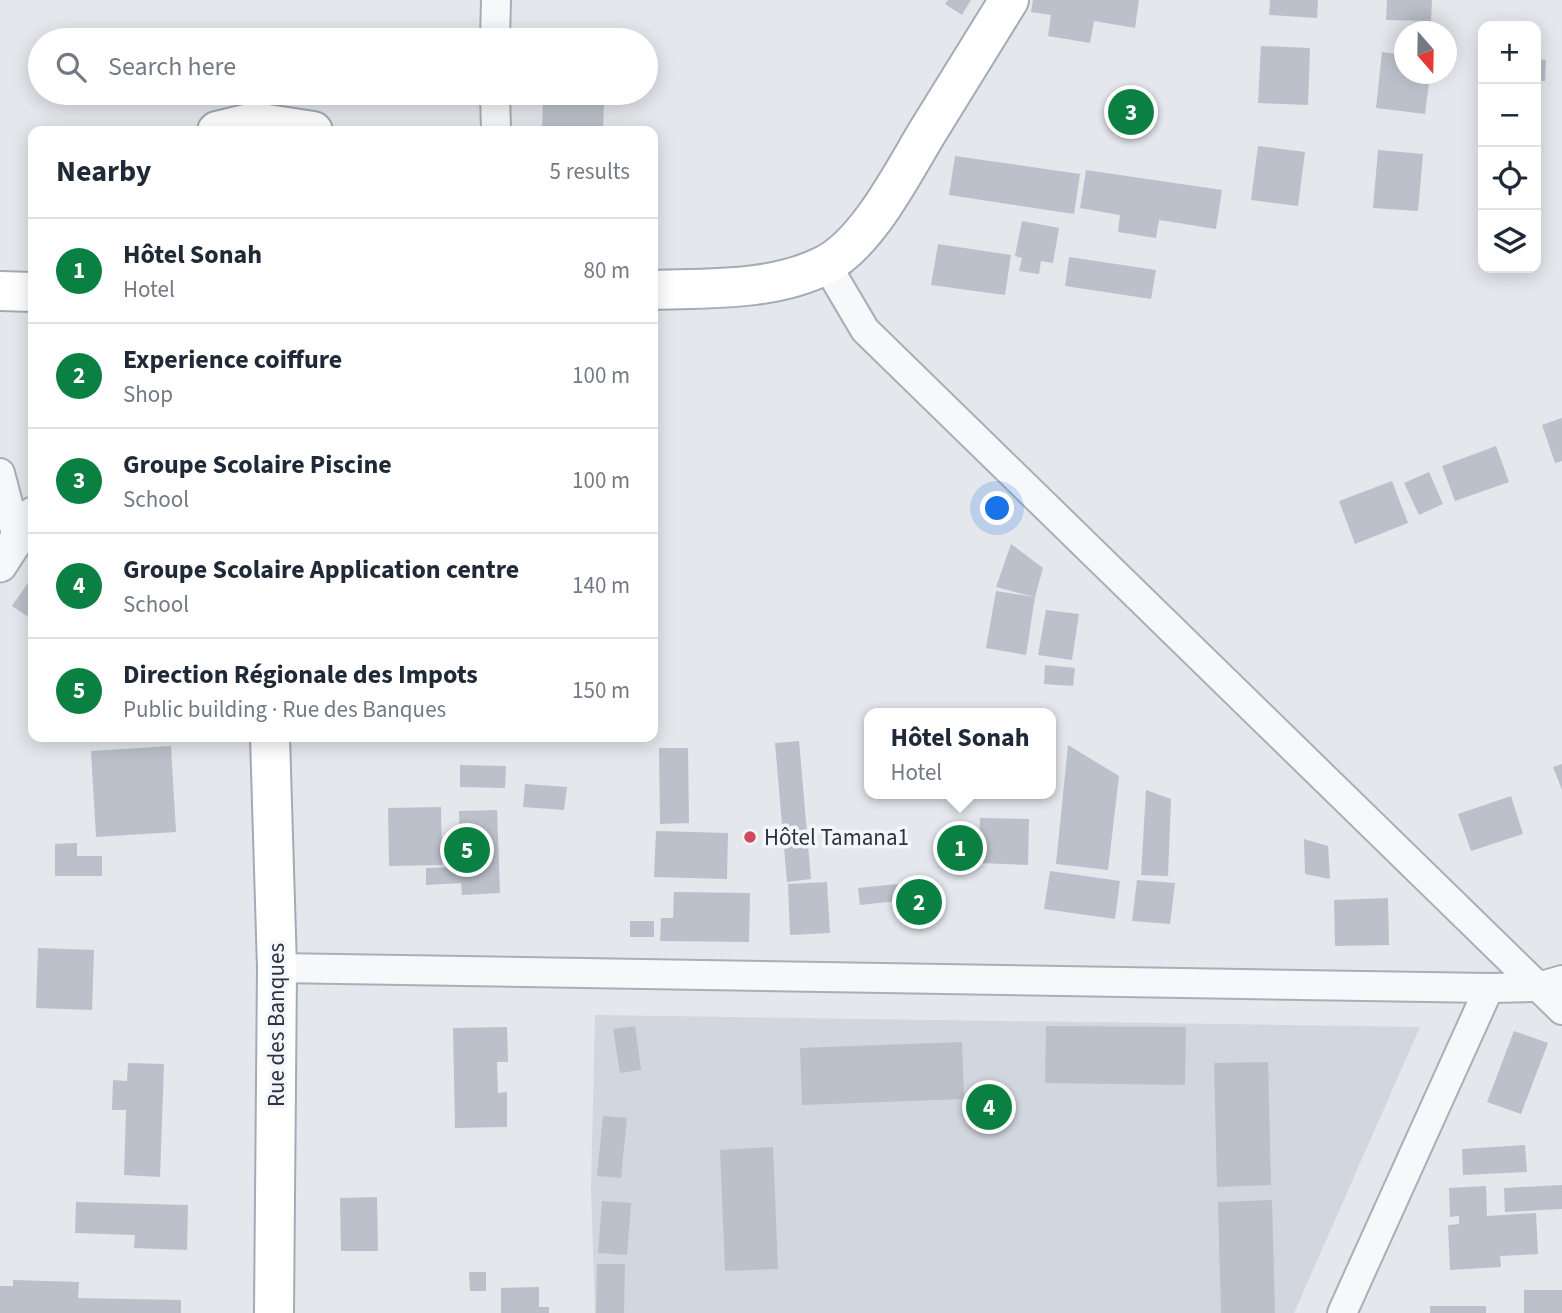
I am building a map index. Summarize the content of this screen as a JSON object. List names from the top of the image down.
{
  "streets": {
    "main road": ["Rue des Banques"]
  },
  "places": ["Hôtel Tamana1"],
  "north": "bottom",
  "page": {
    "map_buttons": ["+", "−"],
    "search": "Search here",
    "pins": [
      "3",
      "1",
      "5",
      "2",
      "4"
    ],
    "heading": ["Nearby", "5 results"],
    "list": [
      {
        "mark": "1",
        "name": "Hôtel Sonah",
        "note": "Hotel",
        "value": "80 m"
      },
      {
        "mark": "2",
        "name": "Experience coiffure",
        "note": "Shop",
        "value": "100 m"
      },
      {
        "mark": "3",
        "name": "Groupe Scolaire Piscine",
        "note": "School",
        "value": "100 m"
      },
      {
        "mark": "4",
        "name": "Groupe Scolaire Application centre",
        "note": "School",
        "value": "140 m"
      },
      {
        "mark": "5",
        "name": "Direction Régionale des Impots",
        "note": "Public building · Rue des Banques",
        "value": "150 m"
      }
    ],
    "popup": ["Hôtel Sonah", "Hotel"]
  }
}
